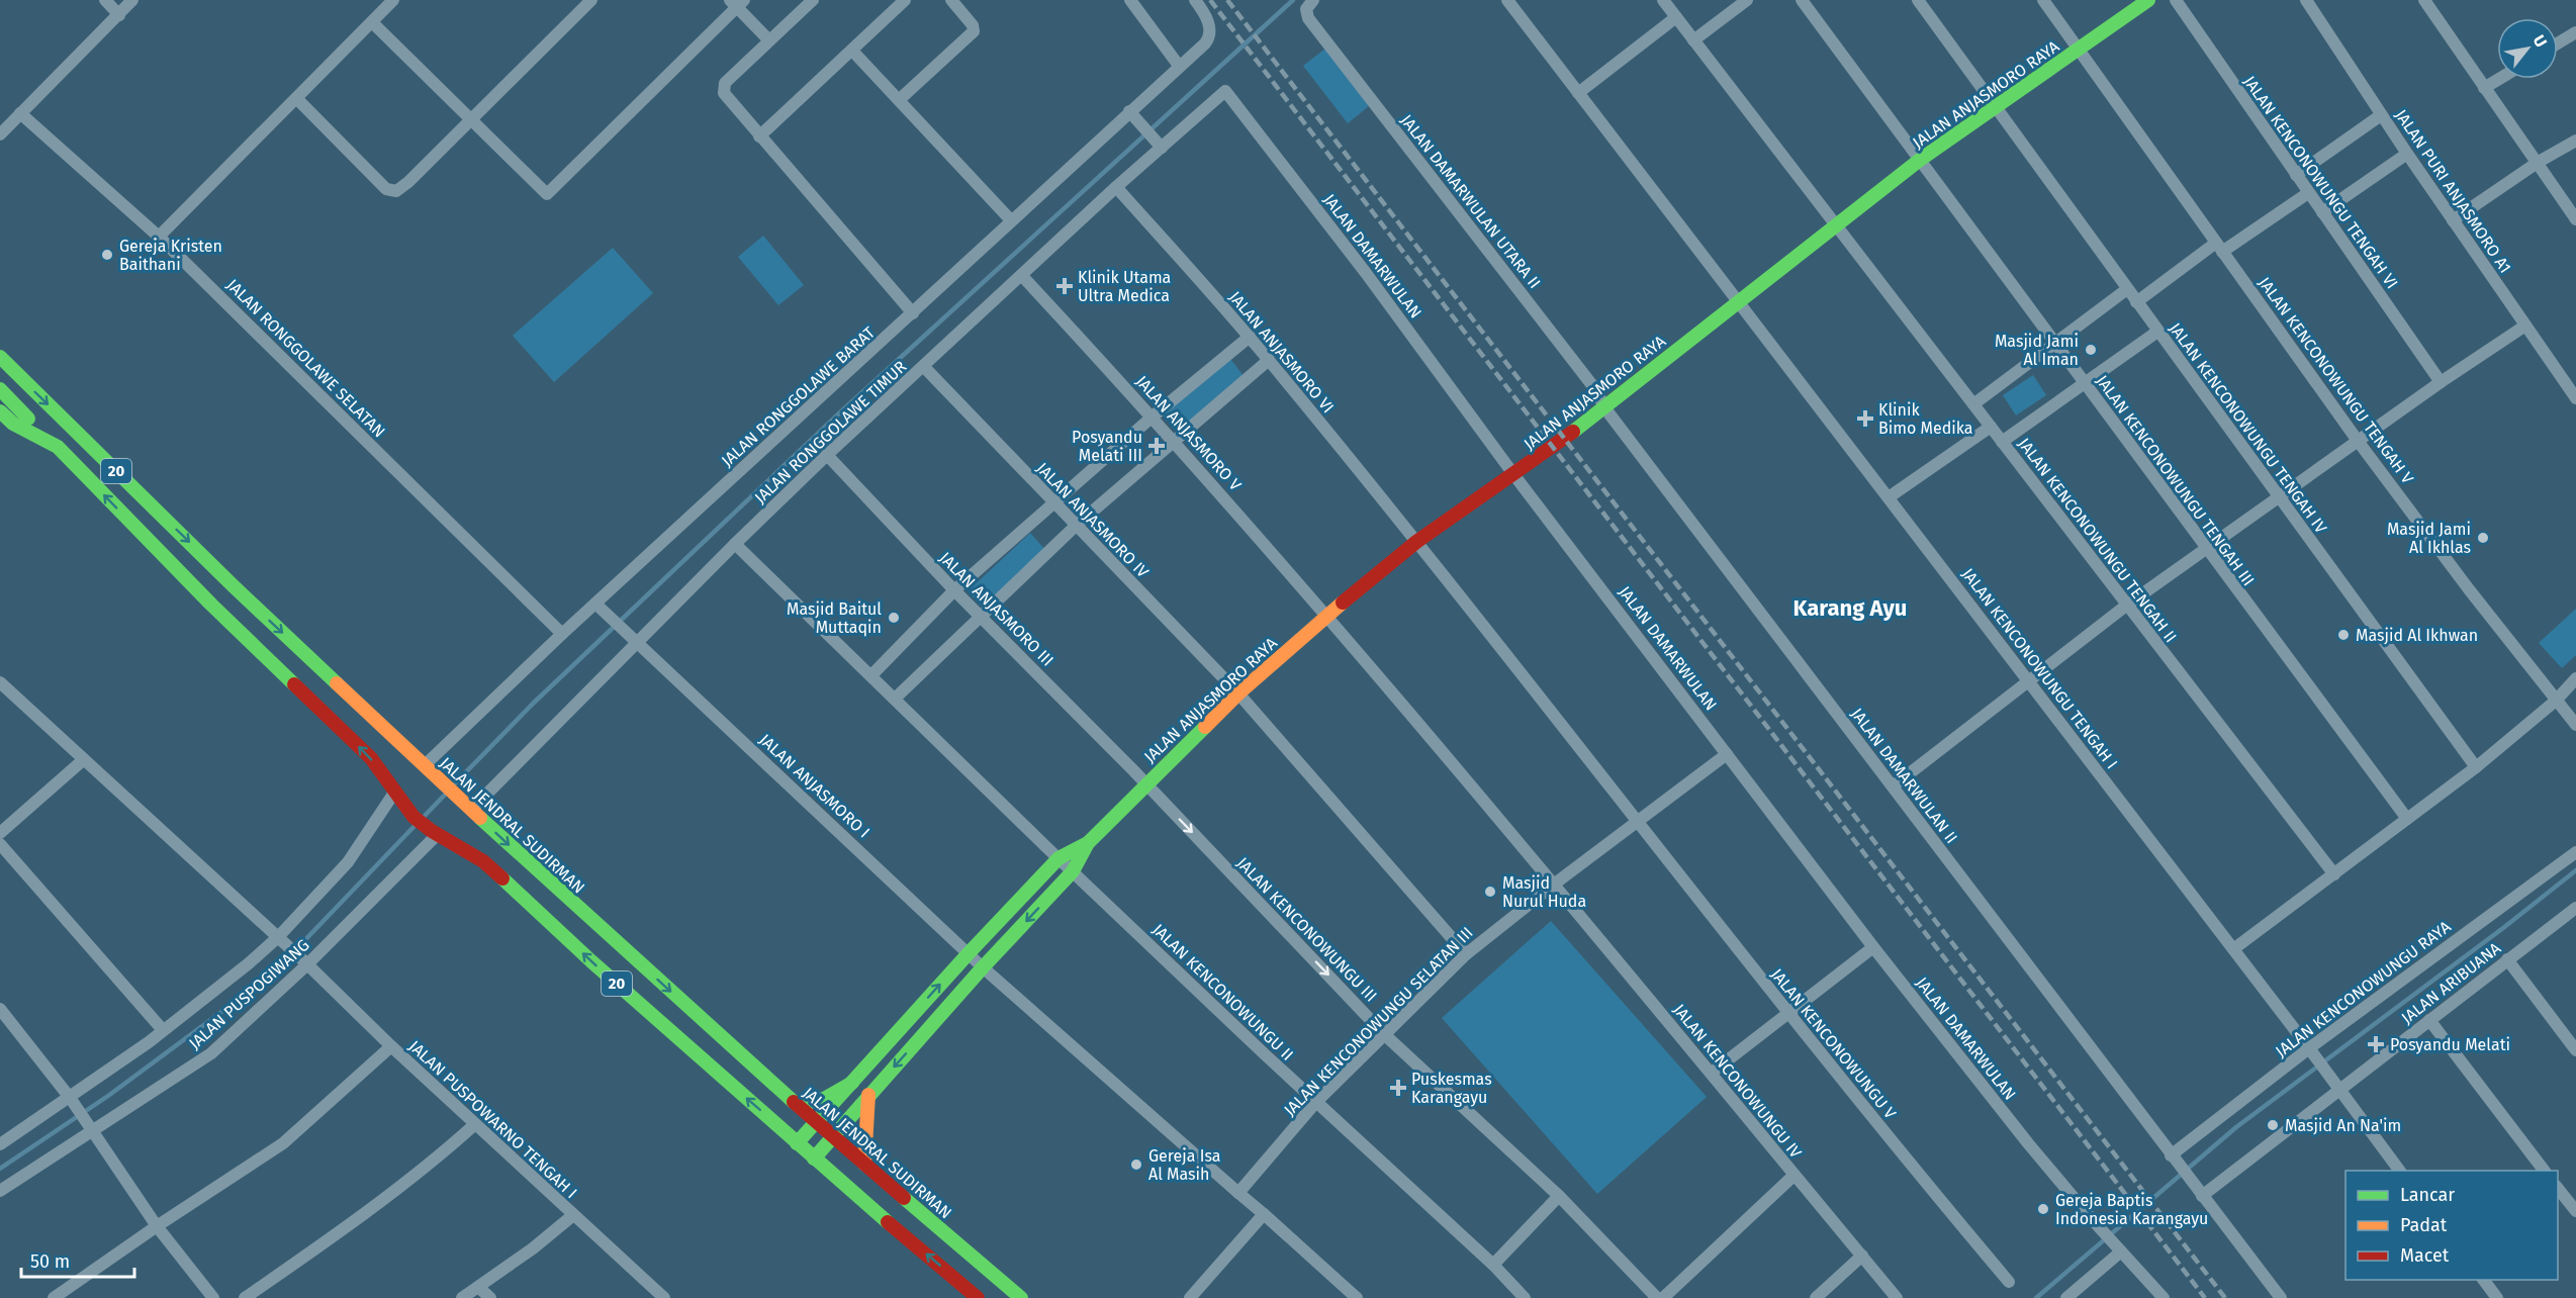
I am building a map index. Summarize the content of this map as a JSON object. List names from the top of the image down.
{
  "streets": {
    "main road": ["JALAN ANJASMORO RAYA", "20", "JALAN JENDRAL SUDIRMAN"],
    "street": [
      "JALAN KENCONOWUNGU TENGAH VI",
      "JALAN PURI ANJASMORO A1",
      "JALAN DAMARWULAN UTARA II",
      "JALAN DAMARWULAN",
      "JALAN ANJASMORO VI",
      "JALAN RONGGOLAWE SELATAN",
      "JALAN KENCONOWUNGU TENGAH V",
      "JALAN RONGGOLAWE BARAT",
      "JALAN KENCONOWUNGU TENGAH IV",
      "JALAN RONGGOLAWE TIMUR",
      "JALAN ANJASMORO V",
      "JALAN KENCONOWUNGU TENGAH III",
      "JALAN ANJASMORO IV",
      "JALAN KENCONOWUNGU TENGAH II",
      "JALAN ANJASMORO III",
      "JALAN KENCONOWUNGU TENGAH I",
      "JALAN DAMARWULAN II",
      "JALAN ANJASMORO I",
      "JALAN KENCONOWUNGU III",
      "JALAN ARIBUANA",
      "JALAN KENCONOWUNGU RAYA",
      "JALAN KENCONOWUNGU II",
      "JALAN PUSPOGIWANG",
      "JALAN KENCONOWUNGU SELATAN III",
      "JALAN KENCONOWUNGU V",
      "JALAN KENCONOWUNGU IV",
      "JALAN PUSPOWARNO TENGAH I"
    ]
  },
  "crossings": [
    ["JALAN ANJASMORO RAYA", "JALAN DAMARWULAN UTARA II"],
    ["JALAN ANJASMORO RAYA", "JALAN DAMARWULAN"],
    ["JALAN ANJASMORO RAYA", "JALAN ANJASMORO VI"],
    ["JALAN ANJASMORO RAYA", "JALAN KENCONOWUNGU TENGAH V"],
    ["JALAN ANJASMORO RAYA", "JALAN KENCONOWUNGU TENGAH IV"],
    ["JALAN ANJASMORO RAYA", "JALAN ANJASMORO V"],
    ["JALAN ANJASMORO RAYA", "20"],
    ["JALAN ANJASMORO RAYA", "JALAN KENCONOWUNGU TENGAH III"],
    ["JALAN ANJASMORO RAYA", "JALAN ANJASMORO IV"],
    ["JALAN ANJASMORO RAYA", "JALAN KENCONOWUNGU TENGAH II"],
    ["JALAN ANJASMORO RAYA", "JALAN ANJASMORO III"],
    ["JALAN ANJASMORO RAYA", "JALAN KENCONOWUNGU TENGAH I"],
    ["JALAN ANJASMORO RAYA", "JALAN DAMARWULAN II"],
    ["JALAN ANJASMORO RAYA", "JALAN ANJASMORO I"],
    ["JALAN ANJASMORO RAYA", "JALAN JENDRAL SUDIRMAN"],
    ["JALAN ANJASMORO RAYA", "JALAN KENCONOWUNGU III"],
    ["JALAN ANJASMORO RAYA", "JALAN KENCONOWUNGU II"],
    ["JALAN DAMARWULAN UTARA II", "JALAN DAMARWULAN II"],
    ["JALAN DAMARWULAN", "JALAN RONGGOLAWE TIMUR"],
    ["JALAN DAMARWULAN", "JALAN KENCONOWUNGU SELATAN III"],
    ["JALAN ANJASMORO VI", "JALAN RONGGOLAWE TIMUR"],
    ["JALAN ANJASMORO VI", "JALAN KENCONOWUNGU SELATAN III"],
    ["JALAN ANJASMORO VI", "JALAN KENCONOWUNGU V"],
    ["JALAN RONGGOLAWE SELATAN", "JALAN RONGGOLAWE BARAT"],
    ["JALAN RONGGOLAWE BARAT", "JALAN ANJASMORO I"],
    ["JALAN RONGGOLAWE BARAT", "JALAN JENDRAL SUDIRMAN"],
    ["JALAN RONGGOLAWE TIMUR", "JALAN ANJASMORO V"],
    ["JALAN RONGGOLAWE TIMUR", "JALAN ANJASMORO IV"],
    ["JALAN RONGGOLAWE TIMUR", "JALAN ANJASMORO III"],
    ["JALAN RONGGOLAWE TIMUR", "JALAN ANJASMORO I"],
    ["JALAN RONGGOLAWE TIMUR", "JALAN JENDRAL SUDIRMAN"],
    ["JALAN RONGGOLAWE TIMUR", "JALAN KENCONOWUNGU II"],
    ["20", "JALAN PUSPOGIWANG"],
    ["JALAN ANJASMORO III", "JALAN KENCONOWUNGU III"],
    ["JALAN KENCONOWUNGU TENGAH I", "JALAN ARIBUANA"],
    ["JALAN KENCONOWUNGU TENGAH I", "JALAN KENCONOWUNGU RAYA"],
    ["JALAN DAMARWULAN II", "JALAN ARIBUANA"],
    ["JALAN DAMARWULAN II", "JALAN KENCONOWUNGU RAYA"],
    ["JALAN ANJASMORO I", "JALAN KENCONOWUNGU SELATAN III"],
    ["JALAN KENCONOWUNGU III", "JALAN KENCONOWUNGU SELATAN III"],
    ["JALAN KENCONOWUNGU II", "JALAN KENCONOWUNGU SELATAN III"],
    ["JALAN PUSPOGIWANG", "JALAN PUSPOWARNO TENGAH I"],
    ["JALAN KENCONOWUNGU SELATAN III", "JALAN KENCONOWUNGU V"],
    ["JALAN KENCONOWUNGU SELATAN III", "JALAN KENCONOWUNGU IV"]
  ],
  "one_way": ["JALAN KENCONOWUNGU III"],
  "districts": ["Karang Ayu"],
  "places": {
    "other": [
      "Gereja Kristen Baithani",
      "Masjid Jami Al Iman",
      "Masjid Jami Al Ikhlas",
      "Masjid Baitul Muttaqin",
      "Masjid Al Ikhwan",
      "Masjid Nurul Huda",
      "Masjid An Na'im",
      "Gereja Isa Al Masih",
      "Gereja Baptis Indonesia Karangayu"
    ],
    "health": [
      "Klinik Utama Ultra Medica",
      "Klinik Bimo Medika",
      "Posyandu Melati III",
      "Posyandu Melati",
      "Puskesmas Karangayu"
    ]
  },
  "legend": ["Lancar", "Padat", "Macet"],
  "scale_bar": "50 m",
  "north": "top right"
}
